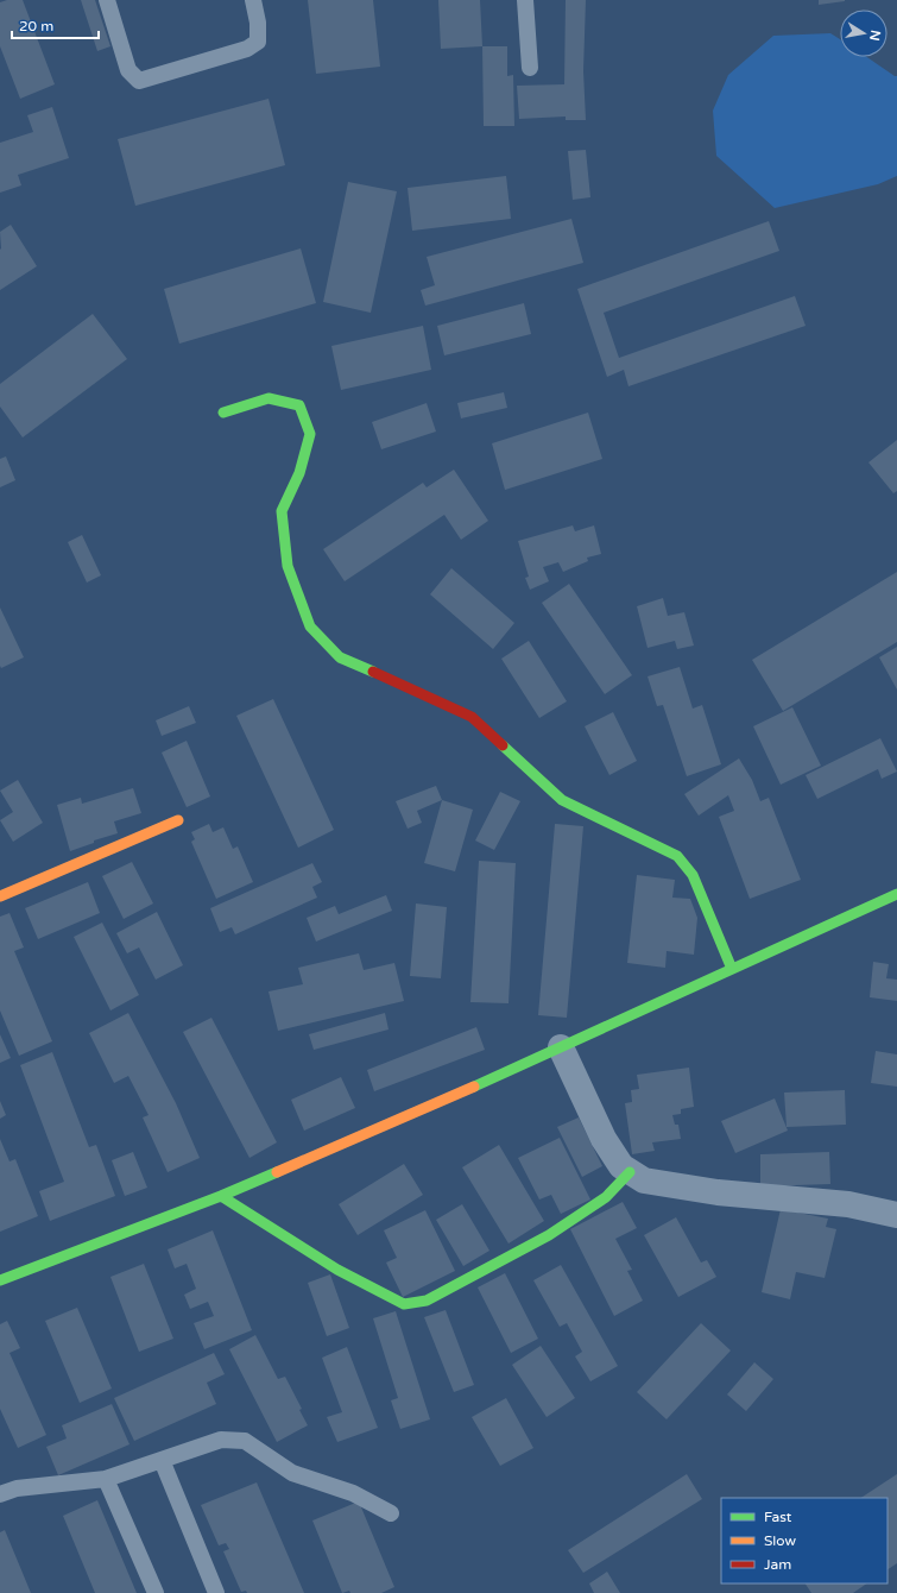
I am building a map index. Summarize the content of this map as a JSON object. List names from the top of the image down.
{
  "legend": ["Fast", "Slow", "Jam"],
  "scale_bar": "20 m",
  "north": "right"
}
